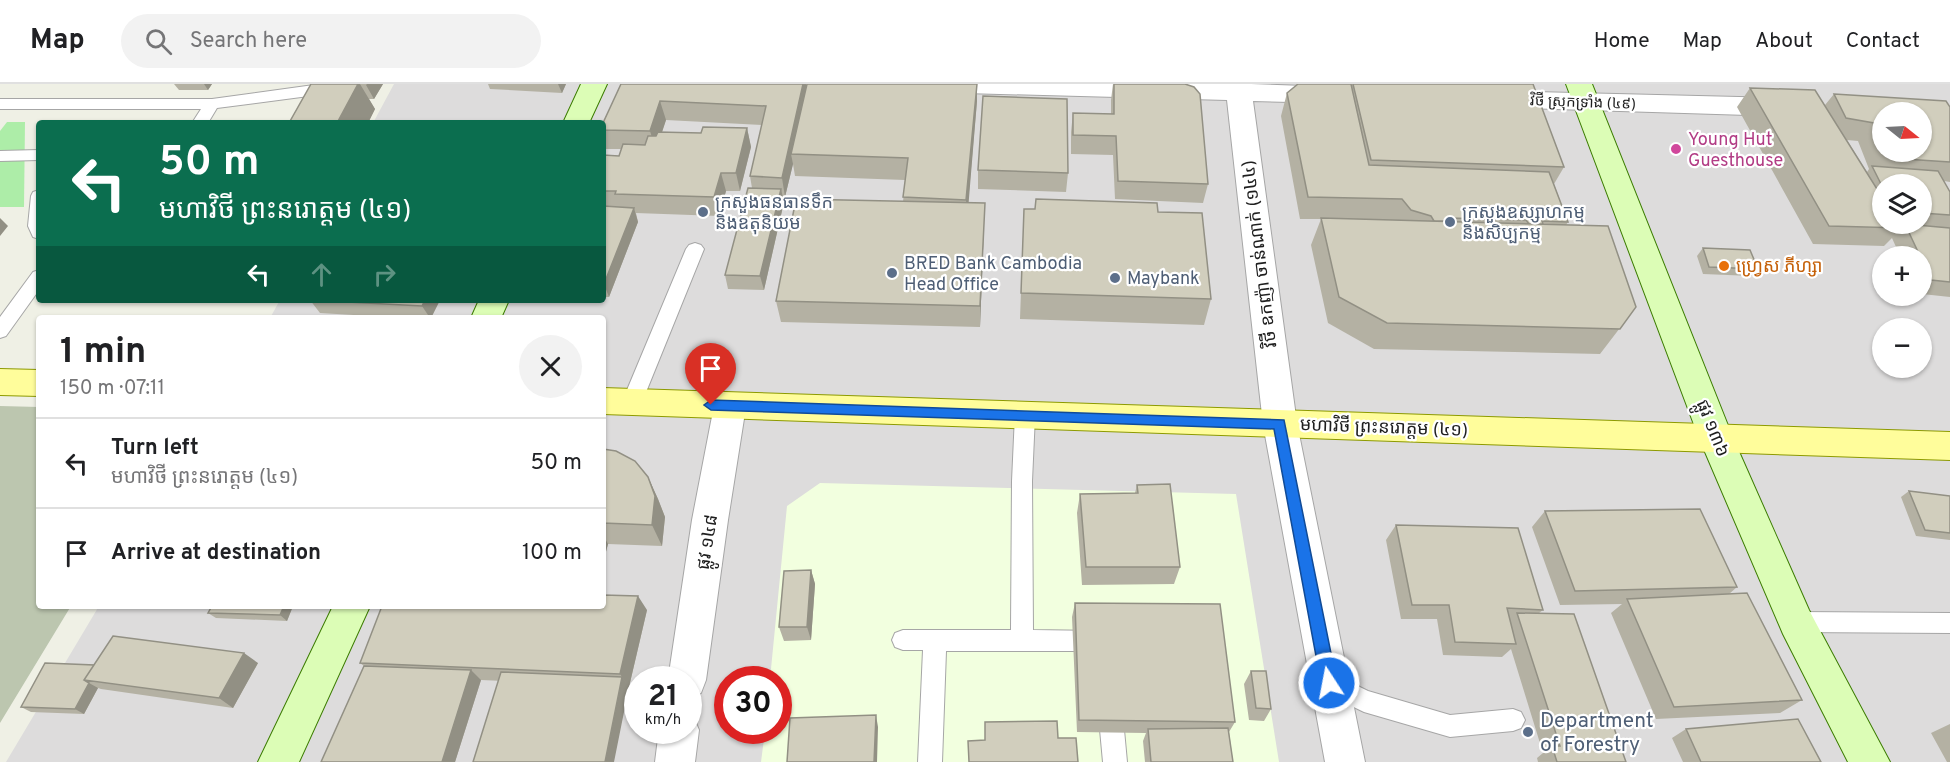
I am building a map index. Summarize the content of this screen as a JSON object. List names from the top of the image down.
{
  "streets": {
    "main road": ["មហាវិថី ព្រះនរោត្តម (៤១)"],
    "street": [
      "វិថី ស្រុកទ្រាំង (៤៩)",
      "វិថី ឧកញ៉ា ចាន់ណាក់ (១៤៤)",
      "ផ្លូវ ១៣៦",
      "ផ្លូវ ១៤៨"
    ]
  },
  "crossings": [
    ["វិថី ស្រុកទ្រាំង (៤៩)", "ផ្លូវ ១៣៦"],
    ["វិថី ឧកញ៉ា ចាន់ណាក់ (១៤៤)", "មហាវិថី ព្រះនរោត្តម (៤១)"],
    ["មហាវិថី ព្រះនរោត្តម (៤១)", "ផ្លូវ ១៣៦"],
    ["មហាវិថី ព្រះនរោត្តម (៤១)", "ផ្លូវ ១៤៨"]
  ],
  "places": [
    "Young Hut Guesthouse",
    "ក្រសួងធនធានទឹក និងឧតុនិយម",
    "ក្រសួងឧស្សាហកម្ម និងសិប្បកម្ម",
    "ហ្វ្រេស ភីហ្សា",
    "BRED Bank Cambodia Head Office",
    "Maybank",
    "Department of Forestry"
  ],
  "north": "right",
  "page": {
    "header": "Map",
    "search": "Search here",
    "nav": [
      "Home",
      "Map",
      "About",
      "Contact"
    ],
    "map_buttons": ["+", "−"],
    "turn": ["50 m", "មហាវិថី ព្រះនរោត្តម (៤១)"],
    "heading": ["1 min", "150 m · 07:11"],
    "list": [
      {
        "name": "Turn left",
        "note": "មហាវិថី ព្រះនរោត្តម (៤១)",
        "value": "50 m"
      },
      {
        "name": "Arrive at destination",
        "value": "100 m"
      }
    ],
    "speed": "21 km/h",
    "limit": "30"
  }
}
